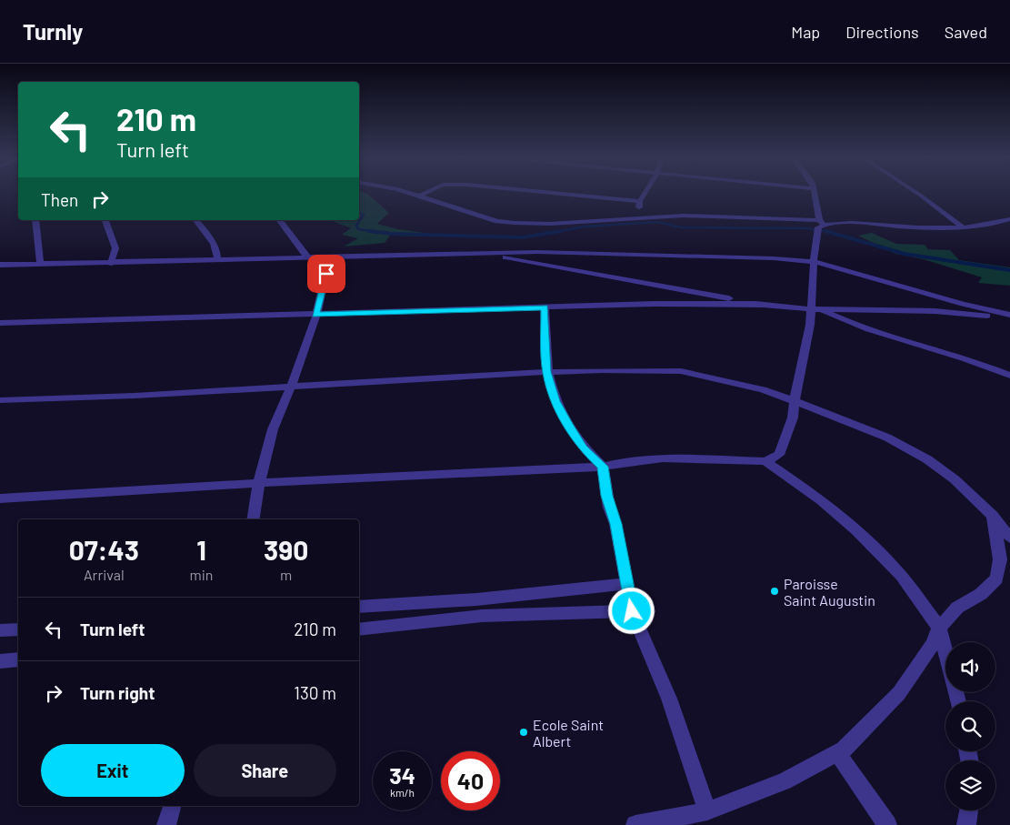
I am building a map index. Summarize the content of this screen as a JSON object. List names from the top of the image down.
{
  "places": ["Paroisse Saint Augustin", "Ecole Saint Albert"],
  "page": {
    "header": "Turnly",
    "nav": ["Map", "Directions", "Saved"],
    "turn": ["210 m", "Turn left"],
    "then": "Then",
    "eta": [
      "07:43",
      "Arrival",
      "1",
      "min",
      "390",
      "m"
    ],
    "list": [
      {
        "name": "Turn left",
        "value": "210 m"
      },
      {
        "name": "Turn right",
        "value": "130 m"
      }
    ],
    "buttons": ["Exit", "Share"],
    "speed": "34 km/h",
    "limit": "40"
  }
}
